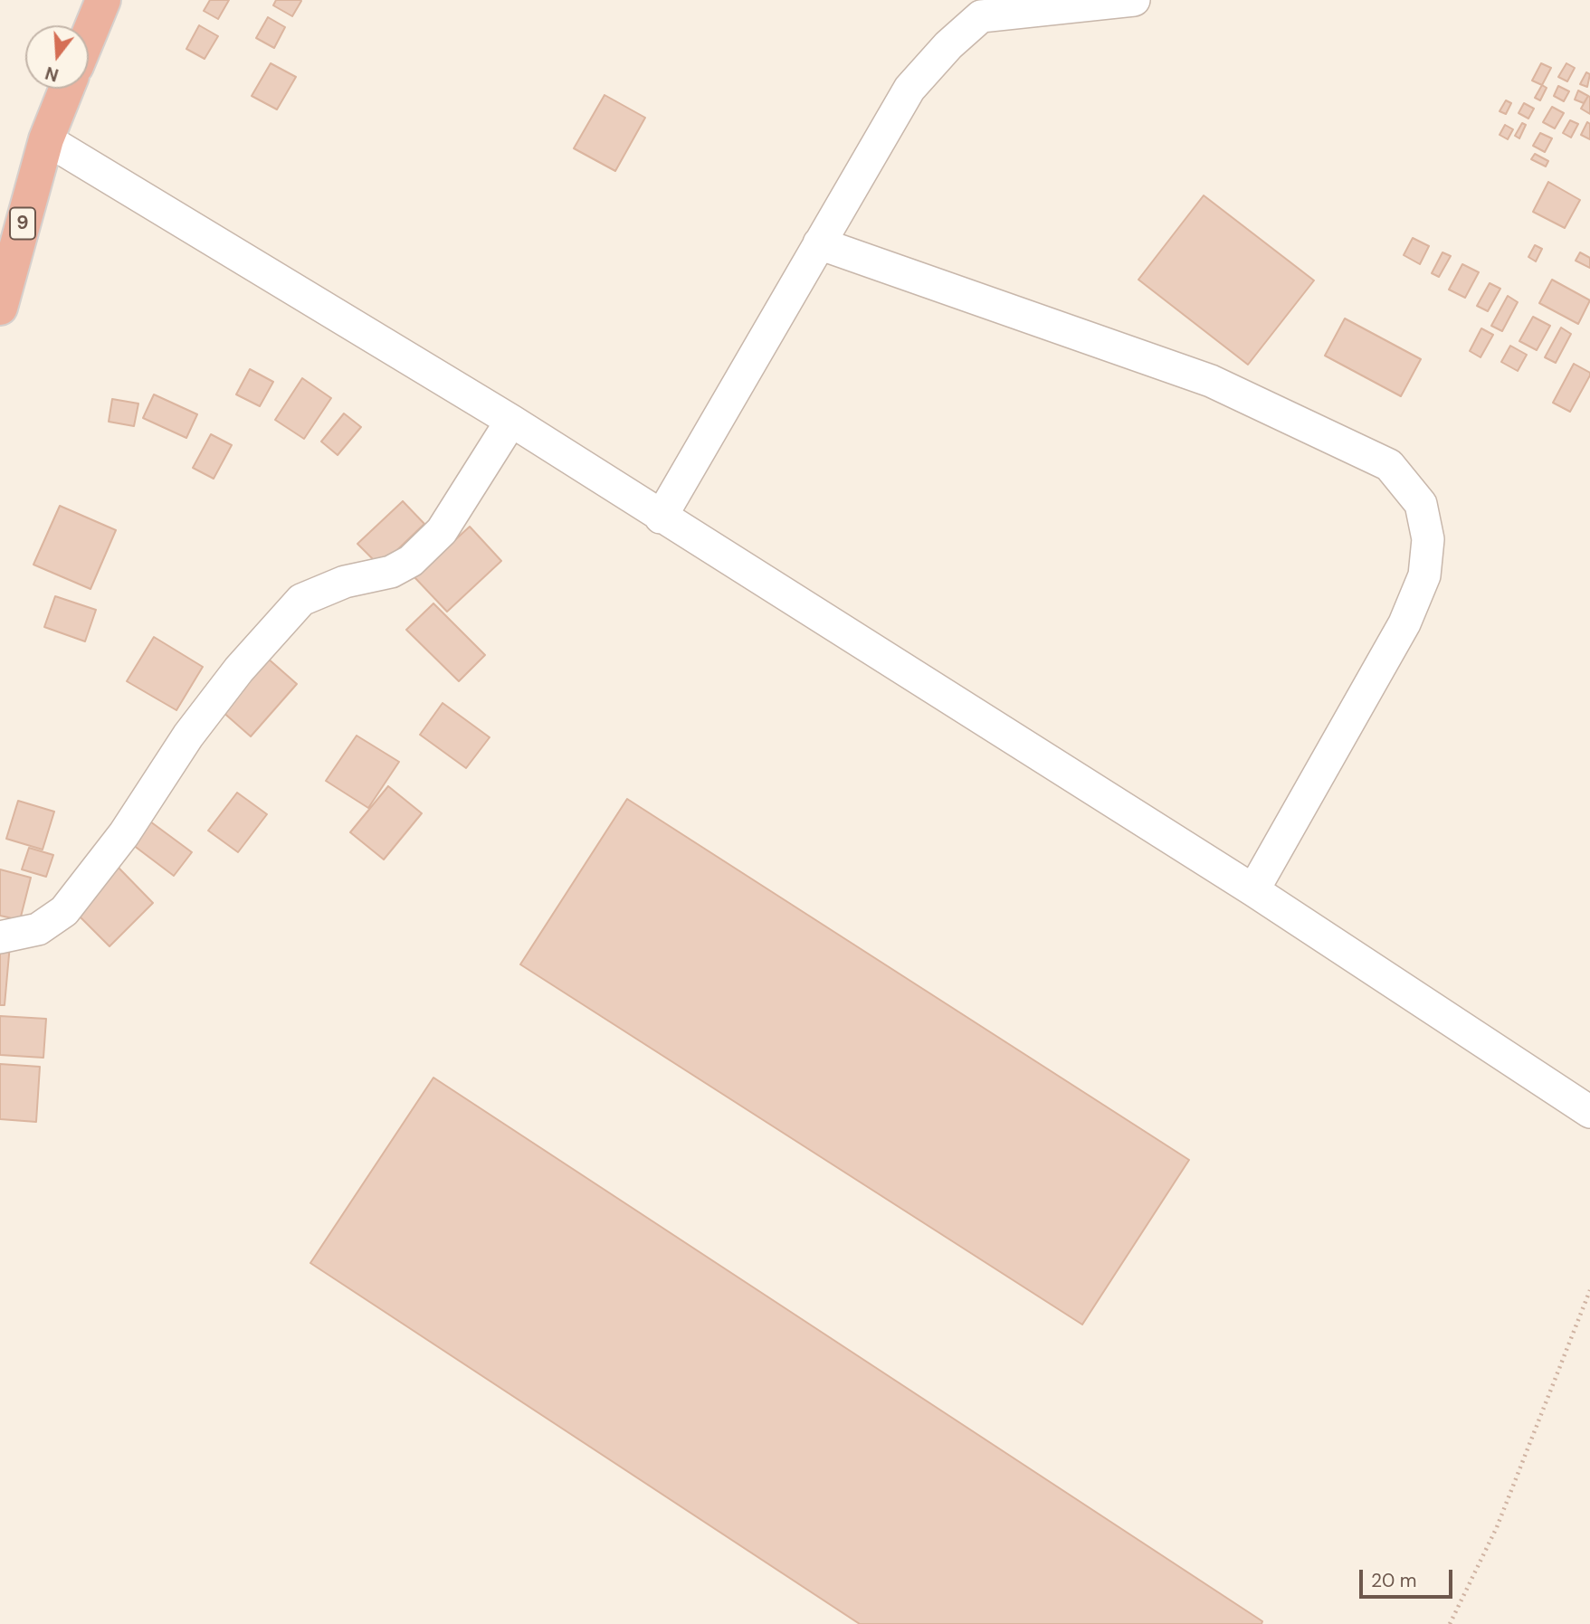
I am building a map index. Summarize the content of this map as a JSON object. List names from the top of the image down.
{
  "streets": {
    "highway": ["9"]
  },
  "scale_bar": "20 m",
  "north": "bottom"
}
